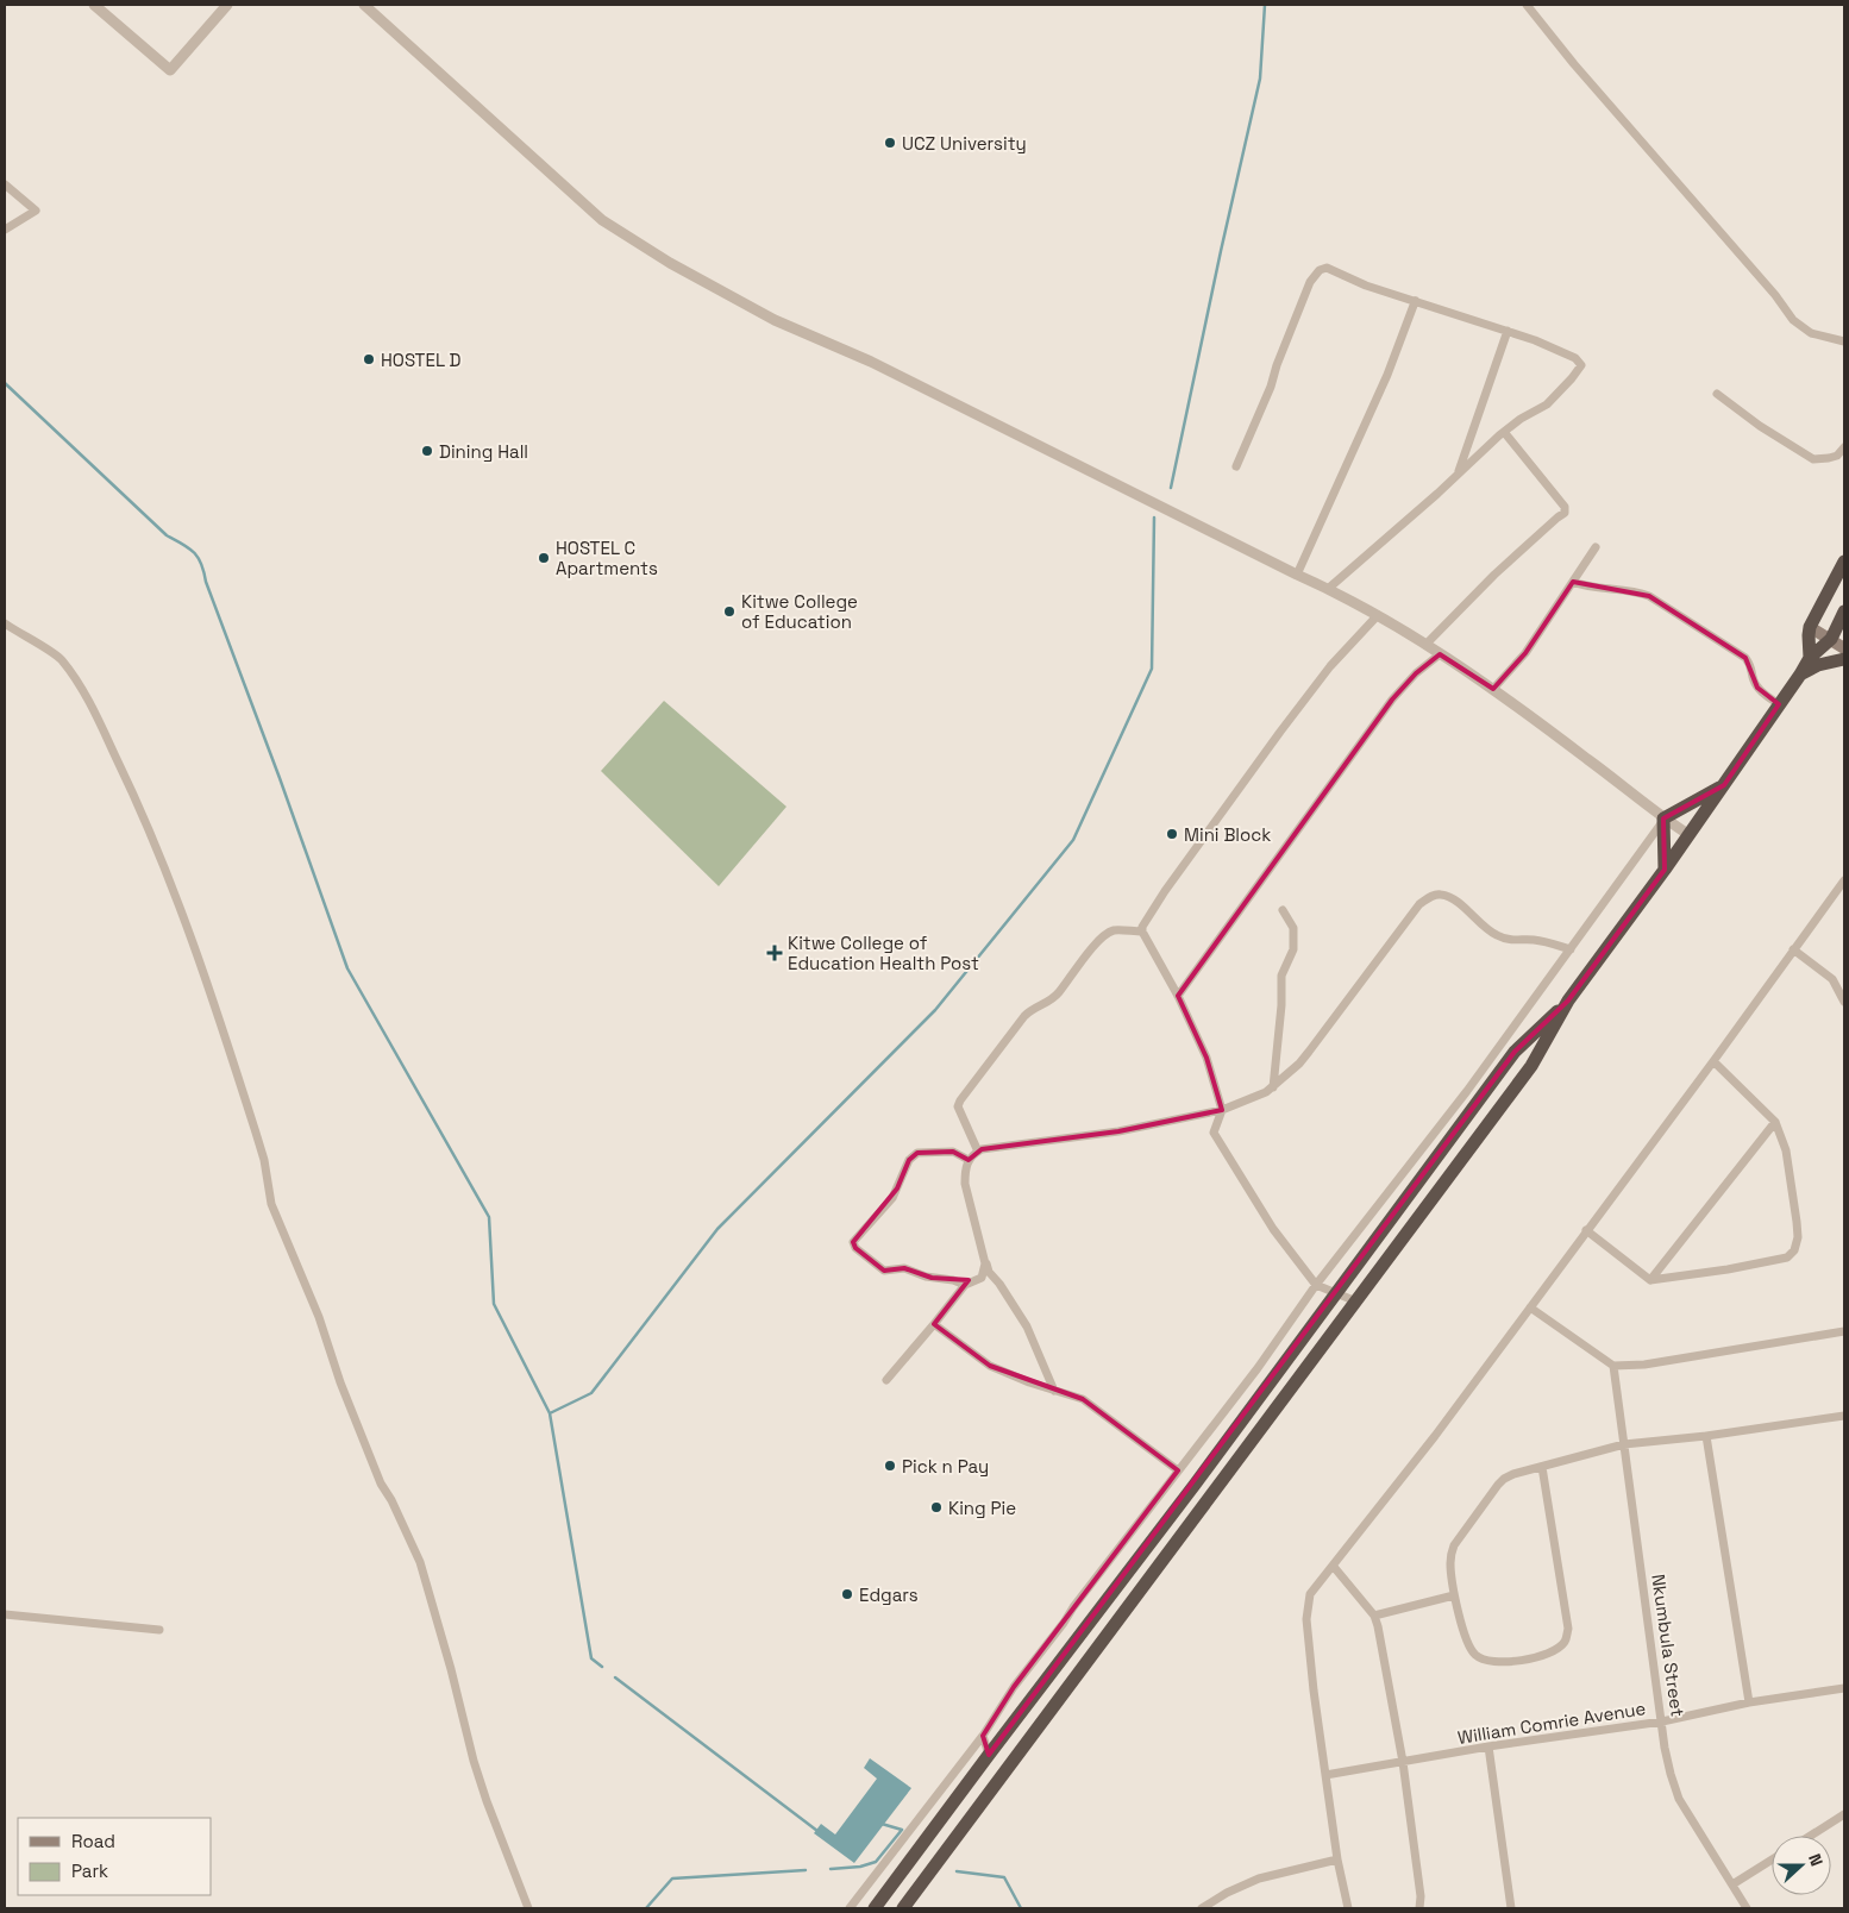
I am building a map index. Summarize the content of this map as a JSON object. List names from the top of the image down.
{
  "streets": {
    "street": ["Nkumbula Street", "William Comrie Avenue"]
  },
  "crossings": [
    ["Nkumbula Street", "William Comrie Avenue"]
  ],
  "places": {
    "other": [
      "UCZ University",
      "HOSTEL D",
      "Dining Hall",
      "HOSTEL C Apartments",
      "Kitwe College of Education",
      "Mini Block",
      "Pick n Pay",
      "King Pie",
      "Edgars"
    ],
    "health": ["Kitwe College of Education Health Post"]
  },
  "legend": ["Road", "Park"],
  "north": "right"
}
